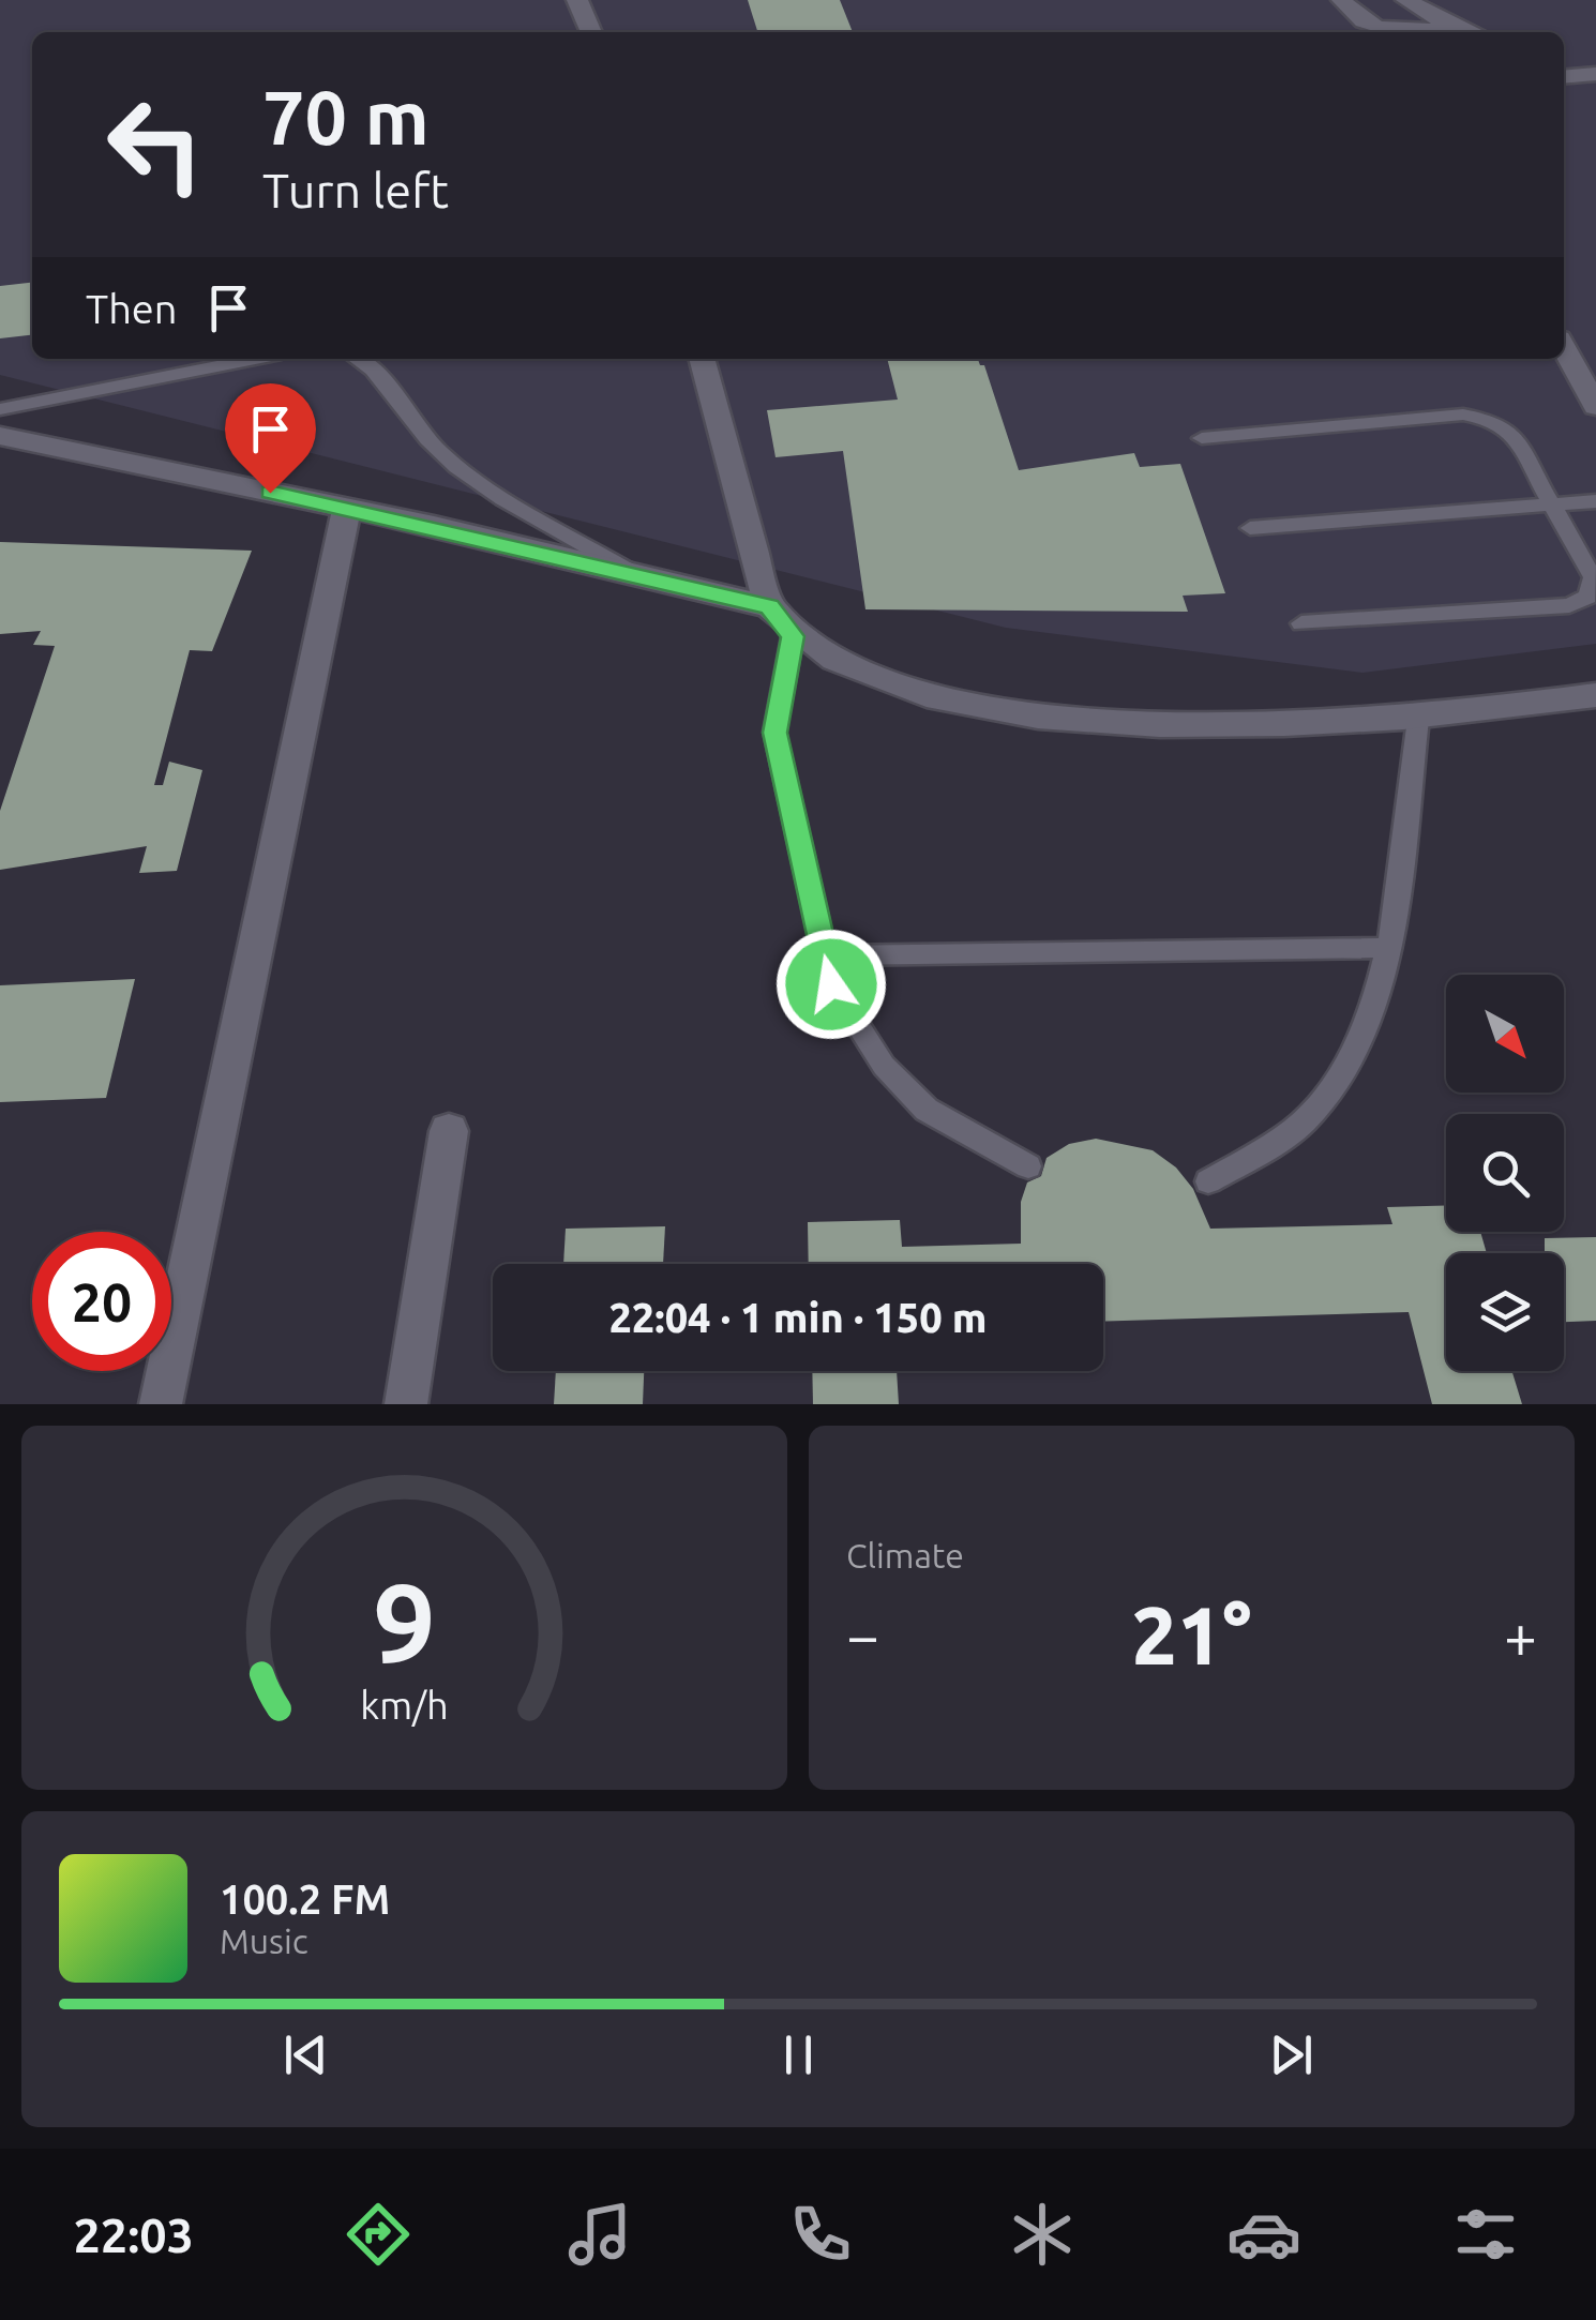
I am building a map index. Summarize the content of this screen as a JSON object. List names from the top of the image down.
{
  "north": "bottom right",
  "page": {
    "turn": ["70 m", "Turn left"],
    "then": "Then",
    "limit": "20",
    "trip": "22:04 · 1 min · 150 m",
    "tile": "Climate",
    "heat": ["−", "21°", "+"],
    "song": ["100.2 FM", "Music"],
    "tabs": "22:03",
    "gauge": ["9", "km/h"]
  }
}
